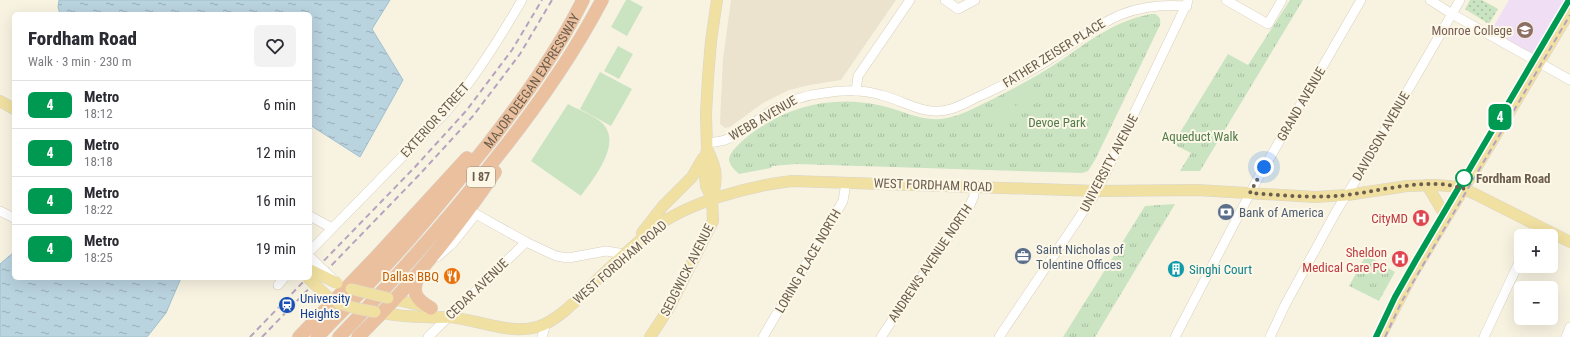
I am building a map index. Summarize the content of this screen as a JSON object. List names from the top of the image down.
{
  "streets": {
    "highway": ["MAJOR DEEGAN EXPRESSWAY", "I 87"],
    "main road": ["WEST FORDHAM ROAD", "SEDGWICK AVENUE"],
    "street": [
      "FATHER ZEISER PLACE",
      "GRAND AVENUE",
      "WEBB AVENUE",
      "EXTERIOR STREET",
      "DAVIDSON AVENUE",
      "UNIVERSITY AVENUE",
      "LORING PLACE NORTH",
      "ANDREWS AVENUE NORTH",
      "CEDAR AVENUE"
    ]
  },
  "crossings": [
    ["FATHER ZEISER PLACE", "WEBB AVENUE"],
    ["FATHER ZEISER PLACE", "UNIVERSITY AVENUE"],
    ["GRAND AVENUE", "WEST FORDHAM ROAD"],
    ["WEBB AVENUE", "SEDGWICK AVENUE"],
    ["DAVIDSON AVENUE", "WEST FORDHAM ROAD"],
    ["UNIVERSITY AVENUE", "WEST FORDHAM ROAD"],
    ["WEST FORDHAM ROAD", "LORING PLACE NORTH"],
    ["WEST FORDHAM ROAD", "ANDREWS AVENUE NORTH"],
    ["WEST FORDHAM ROAD", "SEDGWICK AVENUE"],
    ["WEST FORDHAM ROAD", "CEDAR AVENUE"]
  ],
  "parks": ["Devoe Park", "Aqueduct Walk"],
  "places": {
    "school or university": ["Monroe College"],
    "other": ["Fordham Road"],
    "bank": ["Bank of America"],
    "hospital": ["CityMD", "Sheldon Medical Care PC"],
    "office": ["Saint Nicholas of Tolentine Offices"],
    "building": ["Singhi Court"],
    "restaurant": ["Dallas BBQ"],
    "station": ["University Heights"]
  },
  "lines": ["metro line 4"],
  "page": {
    "on_map": "4",
    "heading": ["Fordham Road", "Walk · 3 min · 230 m"],
    "list": [
      {
        "mark": "4",
        "name": "Metro",
        "note": "18:12",
        "value": "6 min"
      },
      {
        "mark": "4",
        "name": "Metro",
        "note": "18:18",
        "value": "12 min"
      },
      {
        "mark": "4",
        "name": "Metro",
        "note": "18:22",
        "value": "16 min"
      },
      {
        "mark": "4",
        "name": "Metro",
        "note": "18:25",
        "value": "19 min"
      }
    ],
    "map_buttons": ["+", "−"]
  }
}
